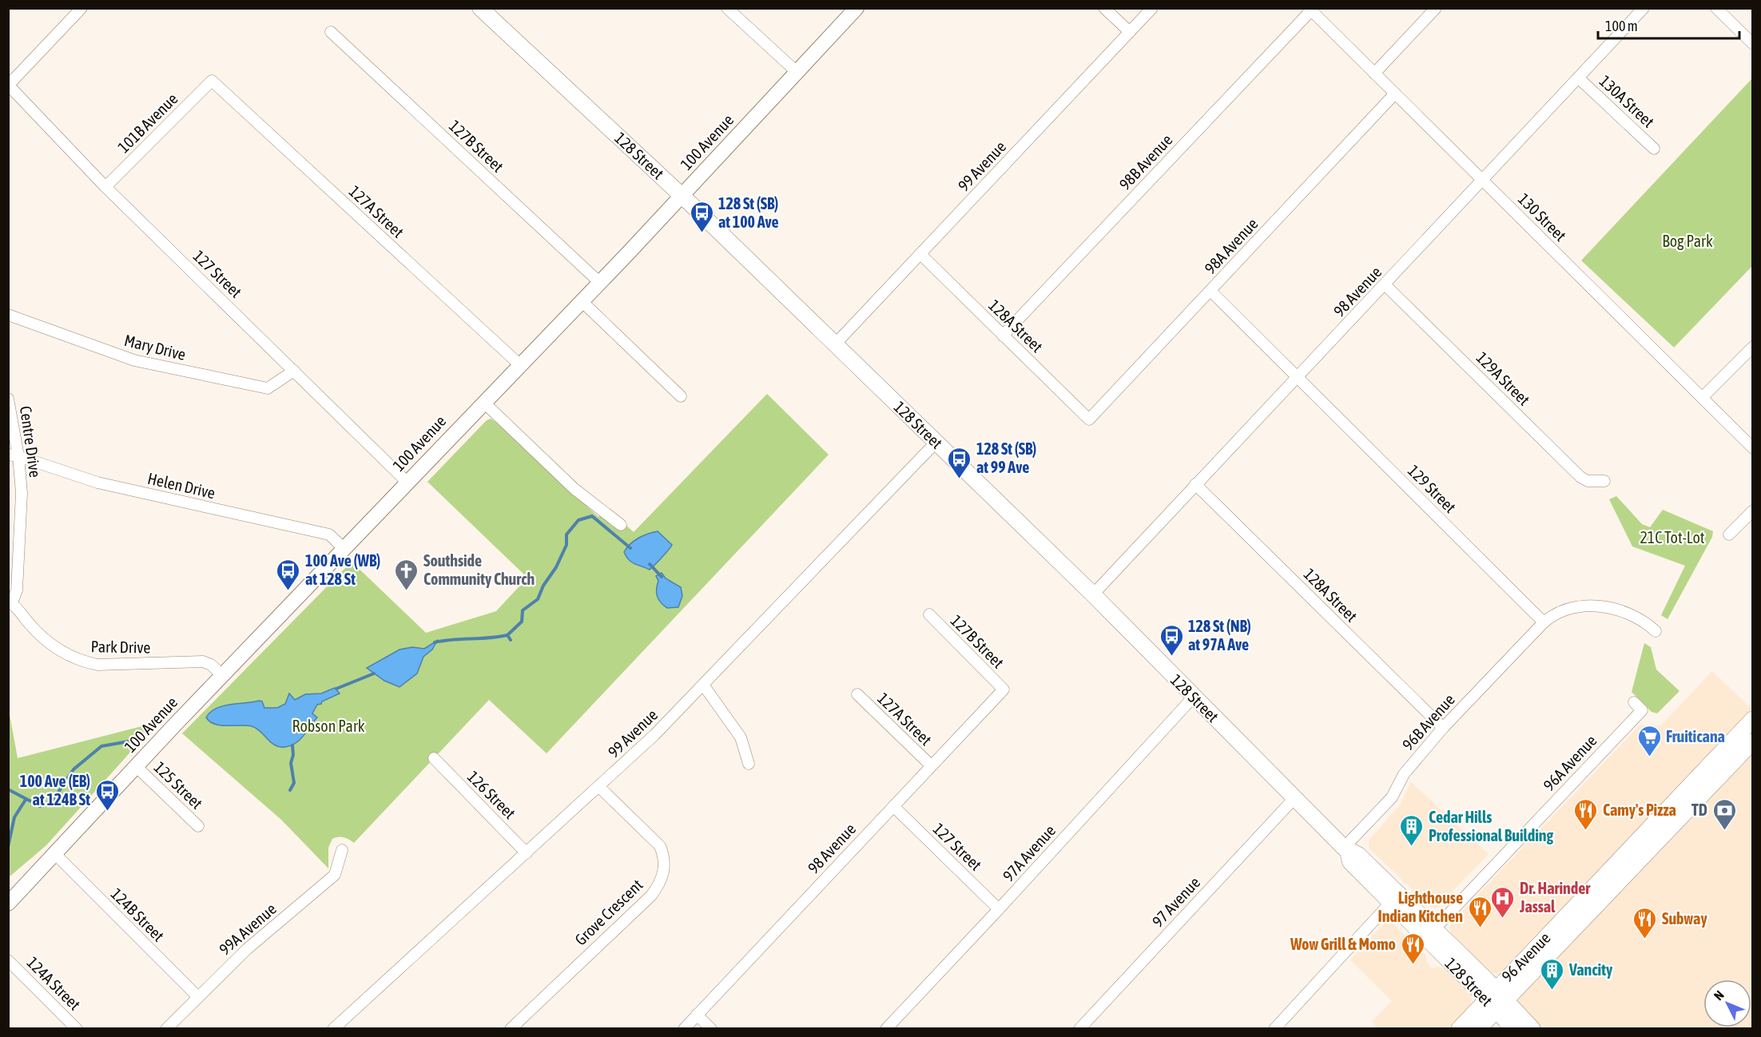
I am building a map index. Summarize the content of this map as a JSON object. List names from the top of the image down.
{
  "streets": {
    "main road": ["128 Street", "96 Avenue"],
    "street": [
      "130A Street",
      "101B Avenue",
      "100 Avenue",
      "127B Street",
      "98B Avenue",
      "99 Avenue",
      "127A Street",
      "130 Street",
      "98A Avenue",
      "127 Street",
      "98 Avenue",
      "128A Street",
      "Mary Drive",
      "129A Street",
      "Centre Drive",
      "Helen Drive",
      "129 Street",
      "Park Drive",
      "96B Avenue",
      "96A Avenue",
      "125 Street",
      "126 Street",
      "97A Avenue",
      "97 Avenue",
      "Grove Crescent",
      "124B Street",
      "99A Avenue",
      "124A Street"
    ]
  },
  "crossings": [
    ["130A Street", "98 Avenue"],
    ["101B Avenue", "127A Street"],
    ["101B Avenue", "127 Street"],
    ["100 Avenue", "127B Street"],
    ["100 Avenue", "128 Street"],
    ["100 Avenue", "127A Street"],
    ["100 Avenue", "127 Street"],
    ["100 Avenue", "Helen Drive"],
    ["100 Avenue", "Park Drive"],
    ["100 Avenue", "125 Street"],
    ["100 Avenue", "124B Street"],
    ["127B Street", "98 Avenue"],
    ["128 Street", "99 Avenue"],
    ["128 Street", "98 Avenue"],
    ["128 Street", "96B Avenue"],
    ["128 Street", "96A Avenue"],
    ["128 Street", "97A Avenue"],
    ["128 Street", "97 Avenue"],
    ["128 Street", "96 Avenue"],
    ["98B Avenue", "130 Street"],
    ["98B Avenue", "128A Street"],
    ["99 Avenue", "128A Street"],
    ["99 Avenue", "126 Street"],
    ["99 Avenue", "Grove Crescent"],
    ["127A Street", "98 Avenue"],
    ["130 Street", "98A Avenue"],
    ["130 Street", "98 Avenue"],
    ["98A Avenue", "128A Street"],
    ["98A Avenue", "129 Street"],
    ["127 Street", "98 Avenue"],
    ["127 Street", "Mary Drive"],
    ["127 Street", "97A Avenue"],
    ["98 Avenue", "128A Street"],
    ["98 Avenue", "129A Street"],
    ["98 Avenue", "129 Street"],
    ["128A Street", "96B Avenue"],
    ["Centre Drive", "Helen Drive"],
    ["Centre Drive", "Park Drive"],
    ["129 Street", "96B Avenue"],
    ["124B Street", "99A Avenue"]
  ],
  "parks": ["Bog Park", "21C Tot-Lot", "Robson Park"],
  "places": {
    "bus stop": [
      "128 St (SB) at 100 Ave",
      "128 St (SB) at 99 Ave",
      "100 Ave (WB) at 128 St",
      "128 St (NB) at 97A Ave",
      "100 Ave (EB) at 124B St"
    ],
    "church": ["Southside Community Church"],
    "supermarket": ["Fruiticana"],
    "restaurant": [
      "Camy's Pizza",
      "Lighthouse Indian Kitchen",
      "Subway",
      "Wow Grill & Momo"
    ],
    "bank": ["TD"],
    "building": ["Cedar Hills Professional Building", "Vancity"],
    "hospital": ["Dr. Harinder Jassal"]
  },
  "scale_bar": "100 m",
  "north": "top left"
}
